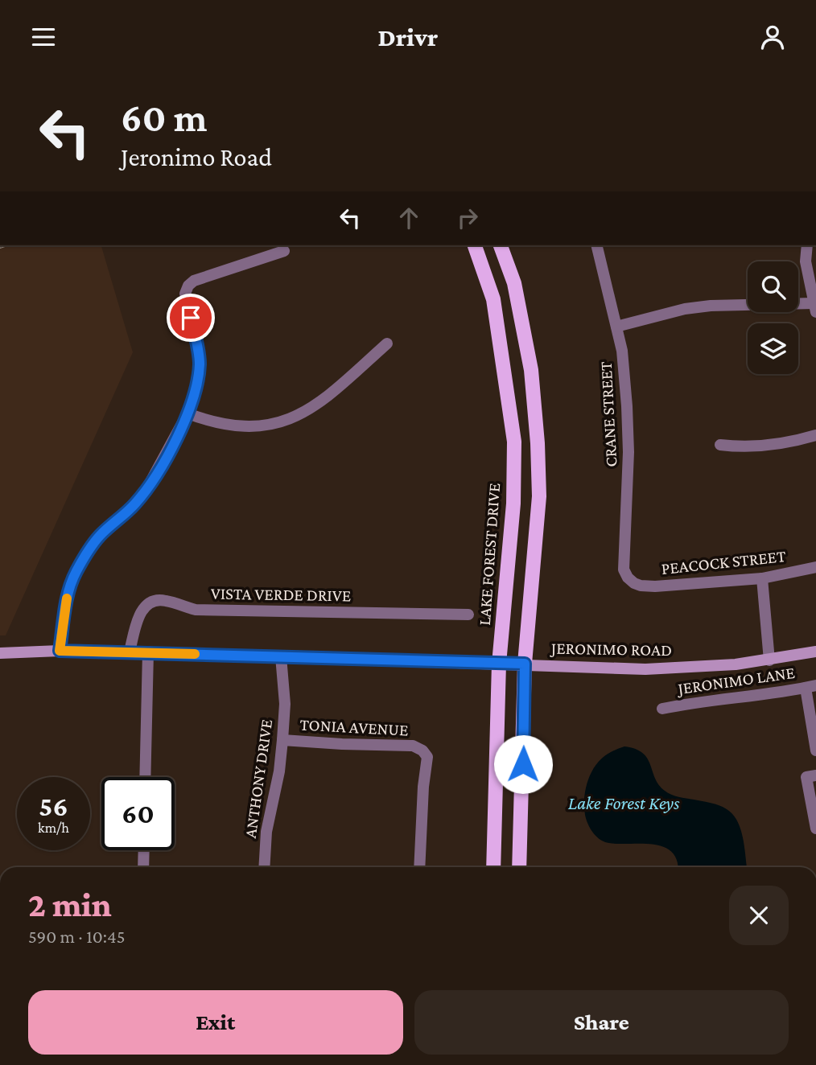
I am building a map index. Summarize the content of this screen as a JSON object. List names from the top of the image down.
{
  "streets": {
    "main road": ["LAKE FOREST DRIVE", "JERONIMO ROAD"],
    "street": [
      "CRANE STREET",
      "PEACOCK STREET",
      "VISTA VERDE DRIVE",
      "JERONIMO LANE",
      "TONIA AVENUE",
      "ANTHONY DRIVE"
    ]
  },
  "crossings": [
    ["CRANE STREET", "PEACOCK STREET"],
    ["LAKE FOREST DRIVE", "JERONIMO ROAD"],
    ["VISTA VERDE DRIVE", "JERONIMO ROAD"],
    ["JERONIMO ROAD", "ANTHONY DRIVE"],
    ["TONIA AVENUE", "ANTHONY DRIVE"]
  ],
  "water": ["Lake Forest Keys"],
  "page": {
    "header": "Drivr",
    "turn": ["60 m", "Jeronimo Road"],
    "speed": "56 km/h",
    "limit": "60",
    "heading": ["2 min", "590 m · 10:45"],
    "buttons": ["Exit", "Share"]
  }
}
